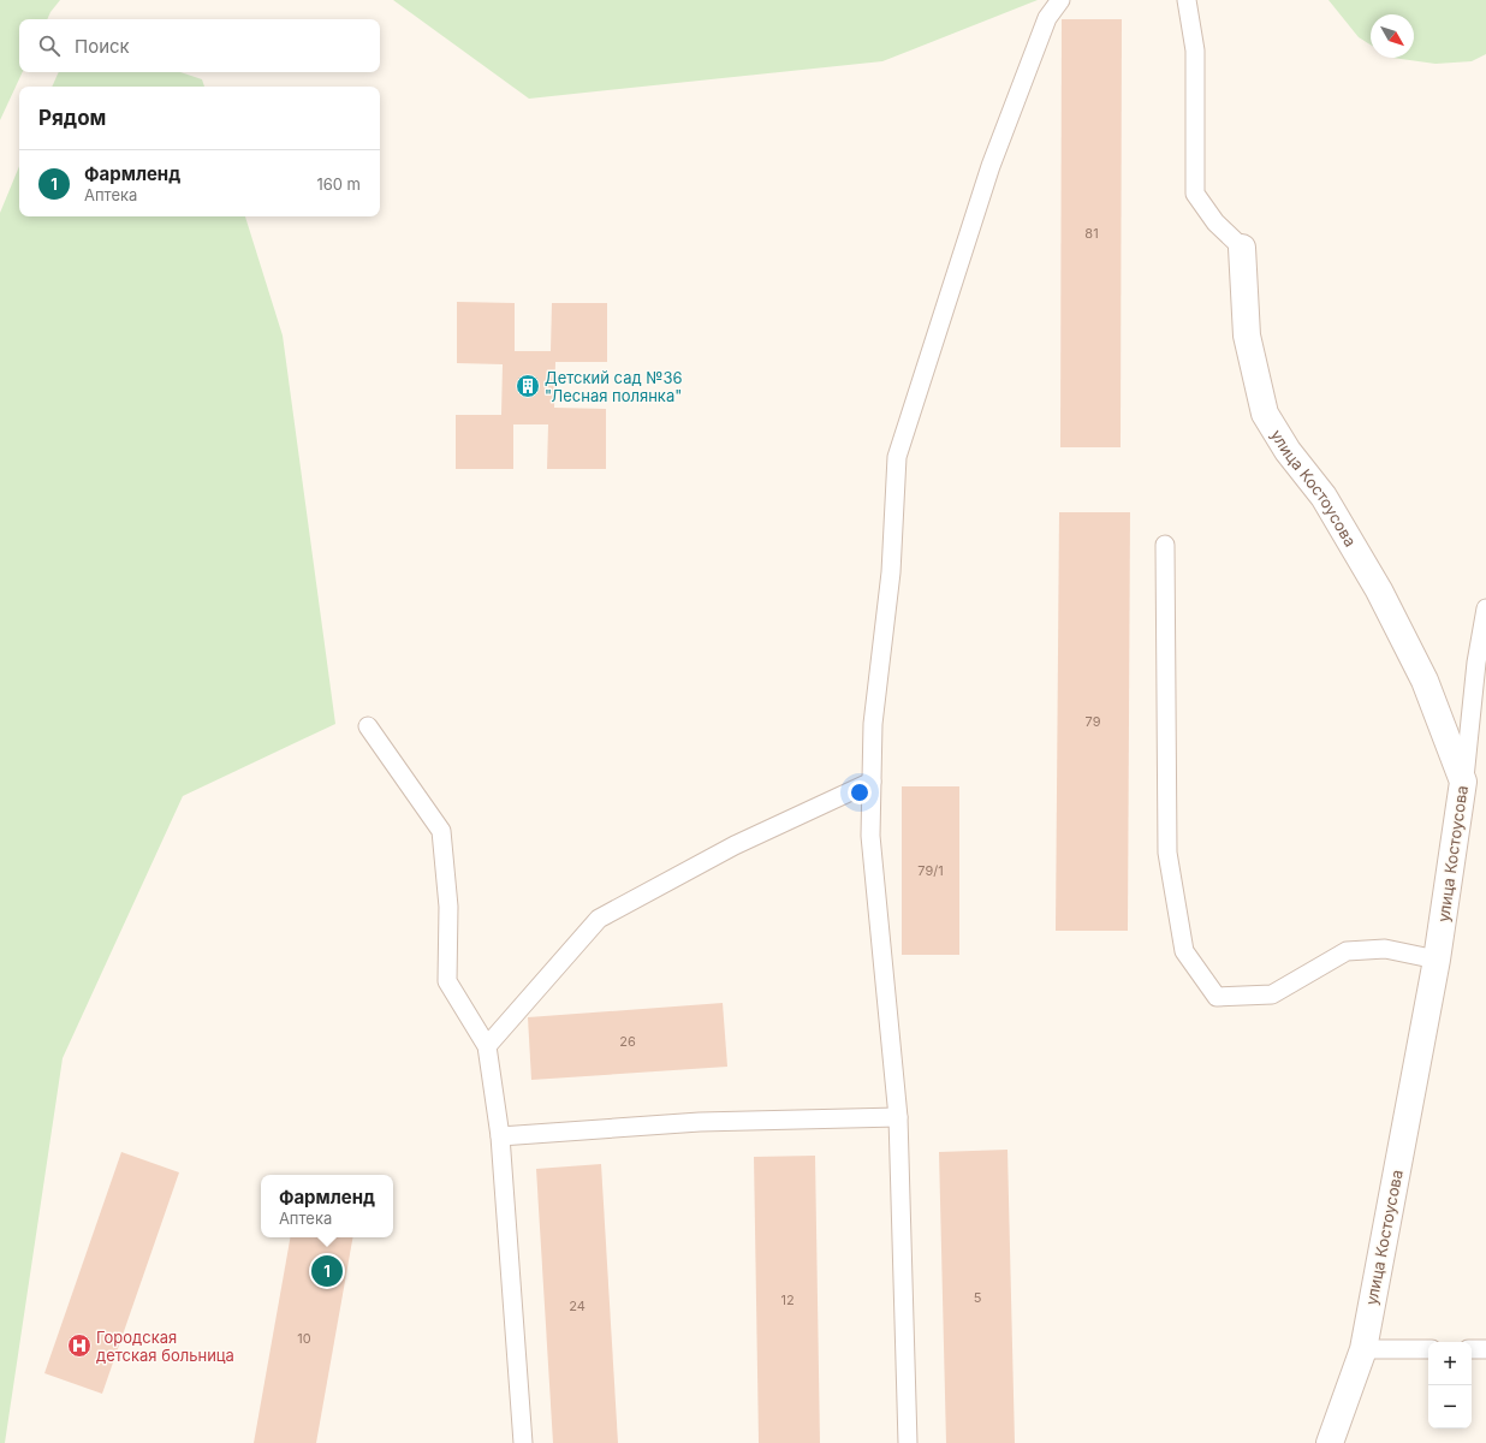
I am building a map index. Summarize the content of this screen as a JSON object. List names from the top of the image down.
{
  "streets": {
    "street": ["улица Костоусова"]
  },
  "places": {
    "building": ["Детский сад №36 \"Лесная полянка\""],
    "hospital": ["Городская детская больница"]
  },
  "house_numbers": [
    "81",
    "79",
    "79/1",
    "26",
    "5",
    "12",
    "24",
    "10"
  ],
  "north": "bottom right",
  "page": {
    "search": "Поиск",
    "heading": "Рядом",
    "list": [
      {
        "mark": "1",
        "name": "Фармленд",
        "note": "Аптека",
        "value": "160 m"
      }
    ],
    "popup": ["Фармленд", "Аптека"],
    "pins": "1",
    "map_buttons": ["+", "−"]
  }
}
